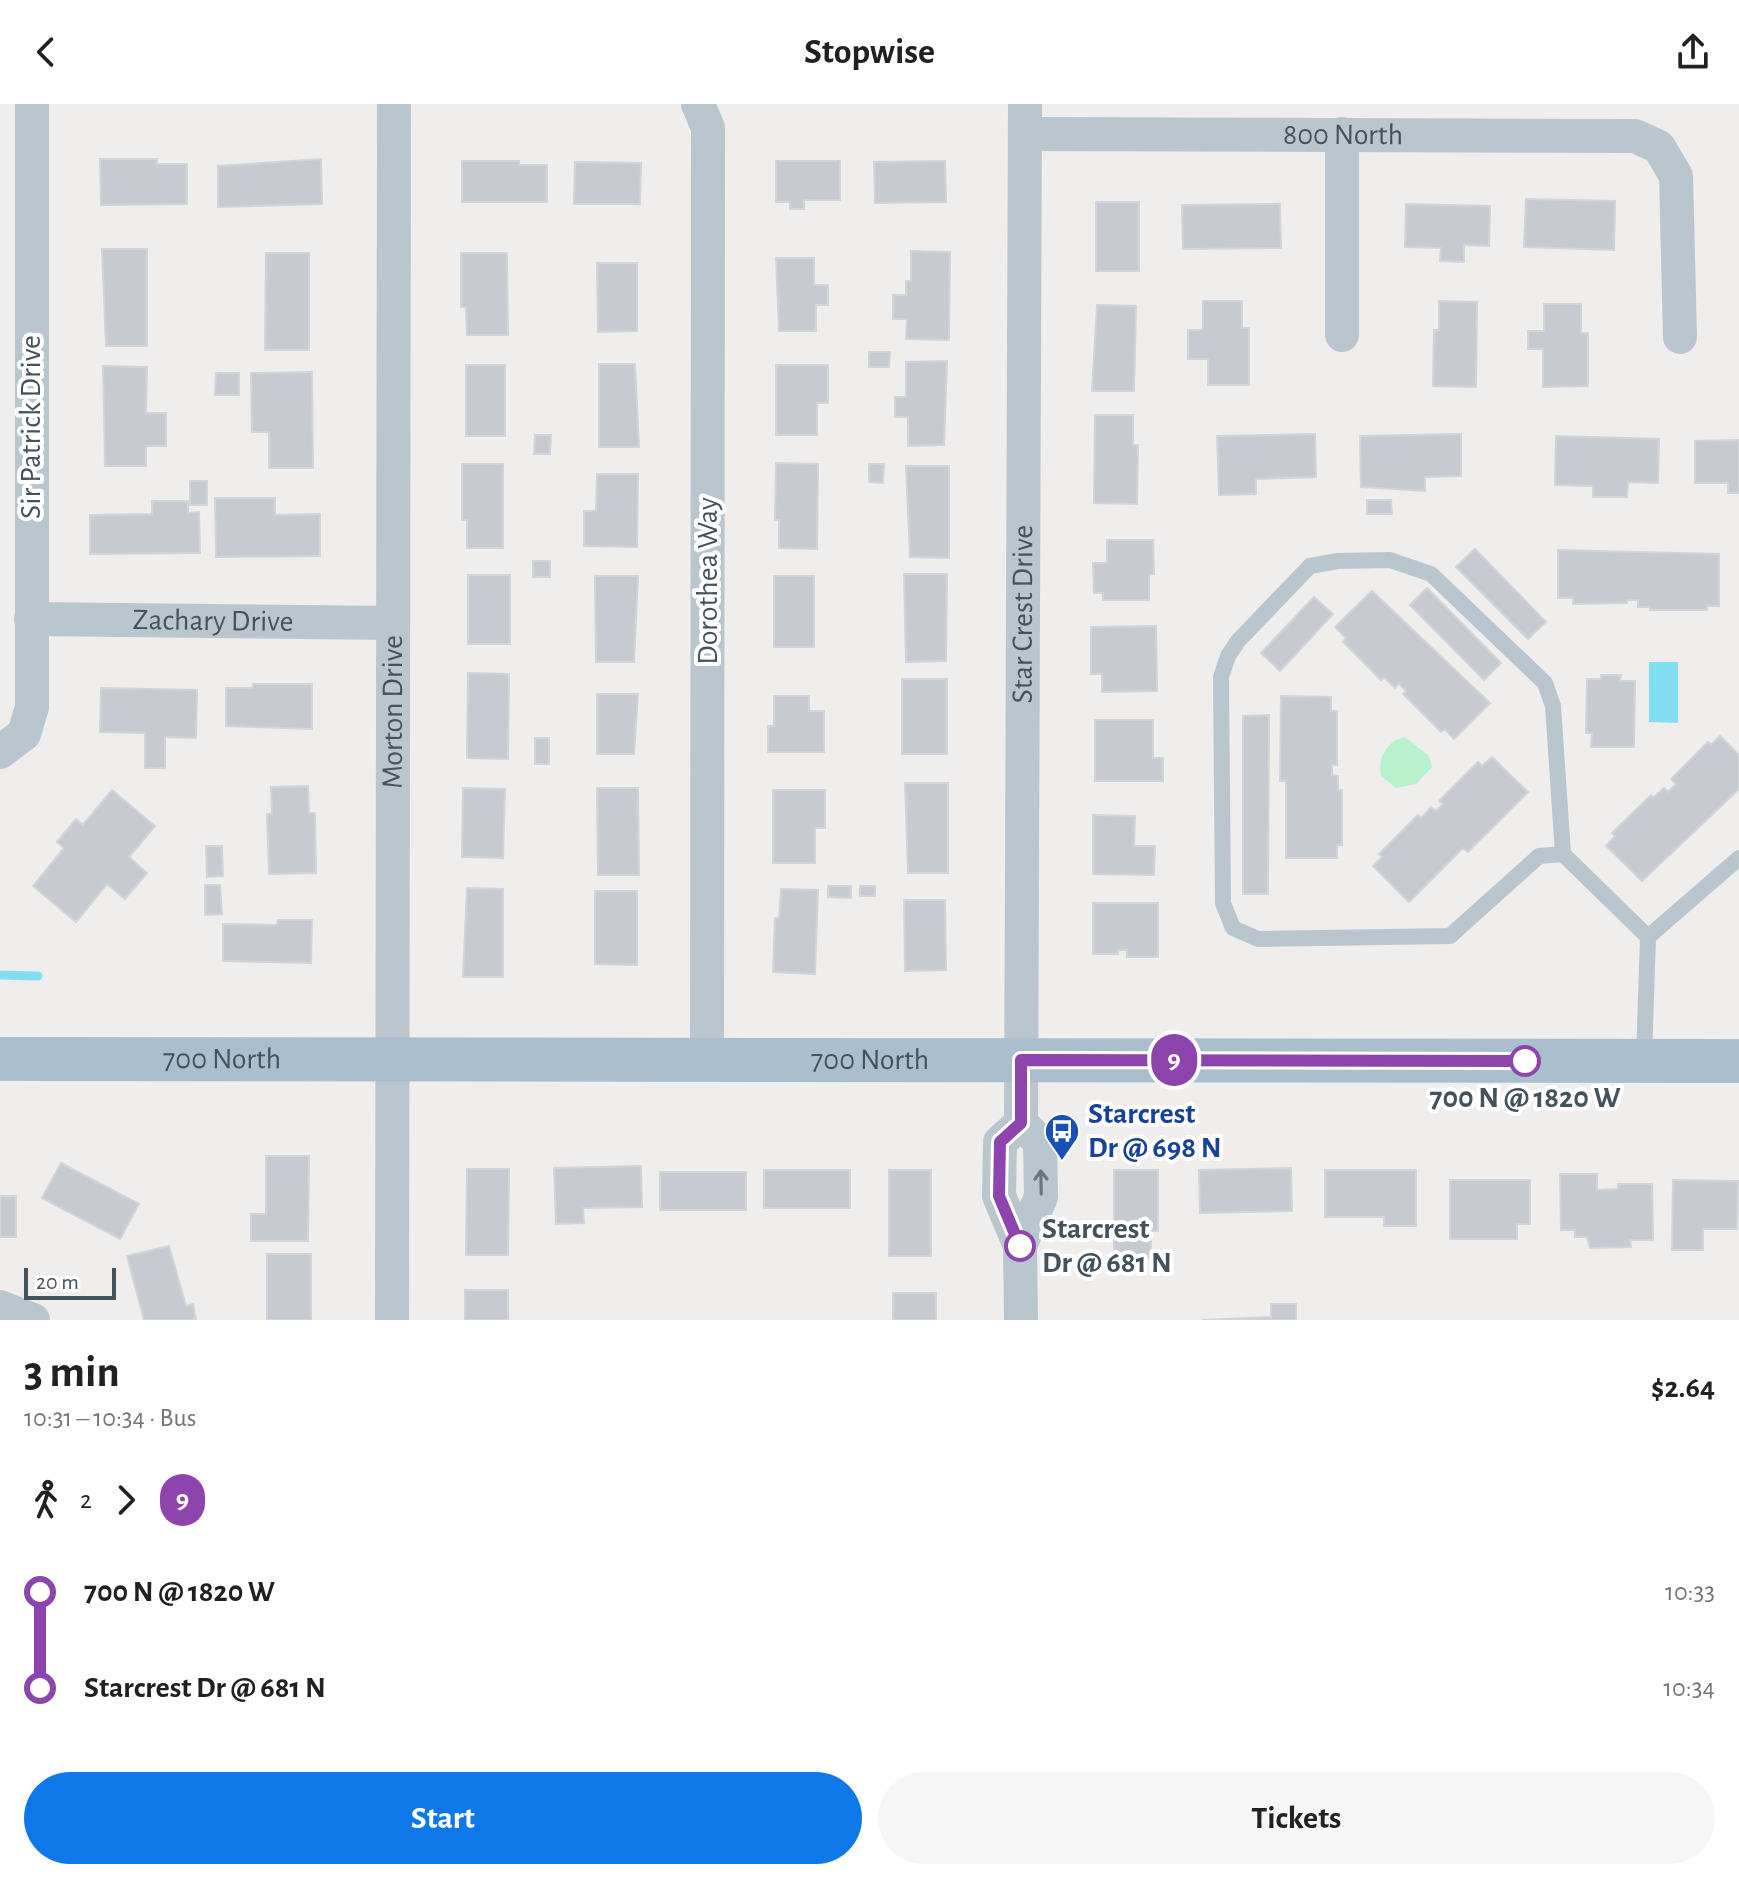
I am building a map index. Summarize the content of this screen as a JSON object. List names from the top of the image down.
{
  "streets": {
    "main road": ["700 North"],
    "street": [
      "800 North",
      "Sir Patrick Drive",
      "Dorothea Way",
      "Star Crest Drive",
      "Zachary Drive",
      "Morton Drive"
    ]
  },
  "crossings": [
    ["800 North", "Star Crest Drive"],
    ["Sir Patrick Drive", "Zachary Drive"],
    ["Dorothea Way", "700 North"],
    ["Star Crest Drive", "700 North"],
    ["Zachary Drive", "Morton Drive"],
    ["Morton Drive", "700 North"]
  ],
  "places": {
    "other": ["700 N @ 1820 W", "Starcrest Dr @ 681 N"],
    "bus stop": ["Starcrest Dr @ 698 N"]
  },
  "lines": ["bus line 9"],
  "scale_bar": "20 m",
  "page": {
    "header": "Stopwise",
    "on_map": "9",
    "scale": "20 m",
    "heading": ["3 min", "10:31 – 10:34 · Bus", "$2.64"],
    "legs": ["2", "9"],
    "list": [
      {
        "name": "700 N @ 1820 W",
        "value": "10:33"
      },
      {
        "name": "Starcrest Dr @ 681 N",
        "value": "10:34"
      }
    ],
    "buttons": ["Start", "Tickets"]
  }
}
